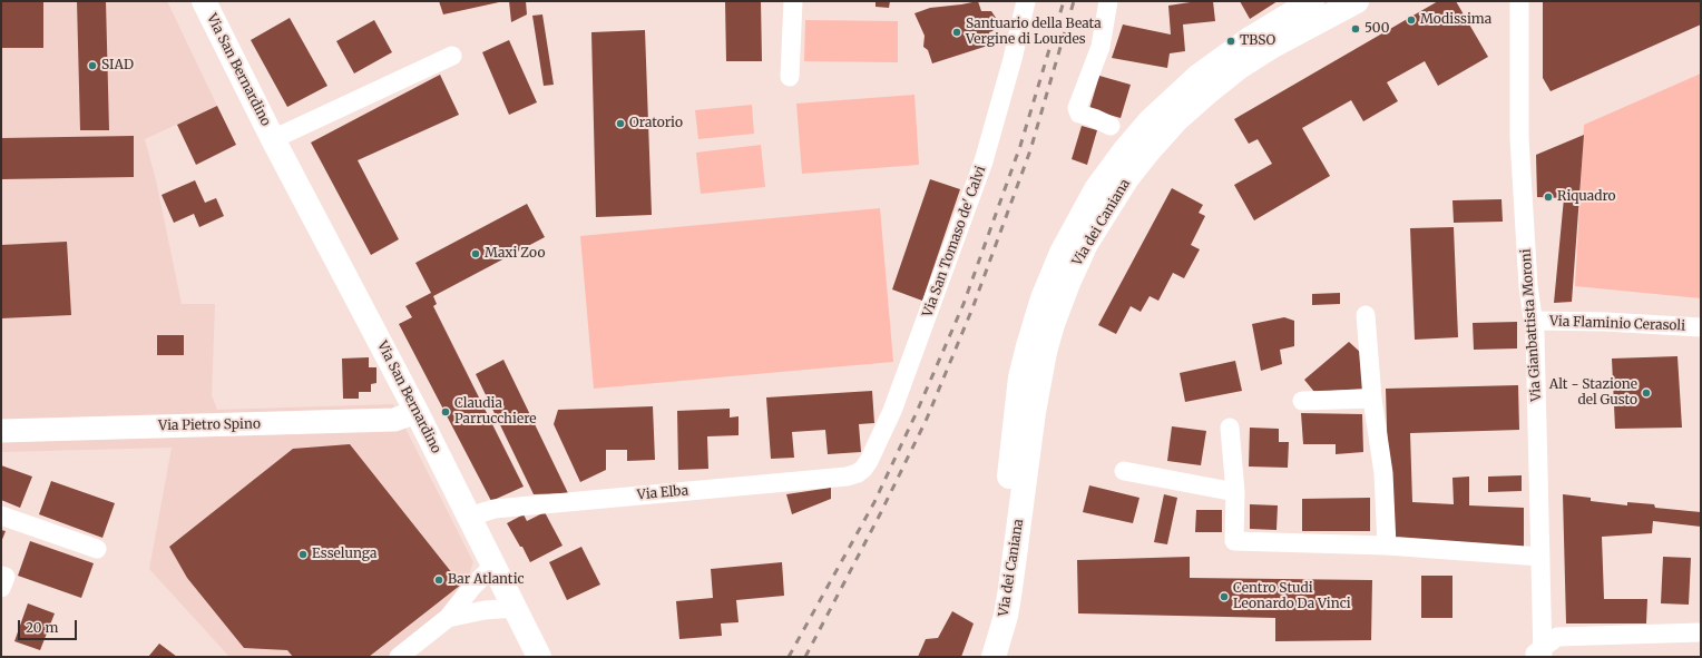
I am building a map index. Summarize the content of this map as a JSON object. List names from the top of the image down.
{
  "streets": {
    "main road": ["Via San Bernardino", "Via dei Caniana"],
    "street": [
      "Via San Tomaso de' Calvi",
      "Via Flaminio Cerasoli",
      "Via Gianbattista Moroni",
      "Via Pietro Spino",
      "Via Elba"
    ]
  },
  "crossings": [
    ["Via San Bernardino", "Via Pietro Spino"],
    ["Via San Bernardino", "Via Elba"],
    ["Via San Tomaso de' Calvi", "Via Elba"],
    ["Via Flaminio Cerasoli", "Via Gianbattista Moroni"]
  ],
  "places": [
    "Modissima",
    "500",
    "Santuario della Beata Vergine di Lourdes",
    "TBSO",
    "SIAD",
    "Oratorio",
    "Riquadro",
    "Maxi Zoo",
    "Alt - Stazione del Gusto",
    "Claudia Parrucchiere",
    "Esselunga",
    "Bar Atlantic",
    "Centro Studi Leonardo Da Vinci"
  ],
  "scale_bar": "20 m"
}
